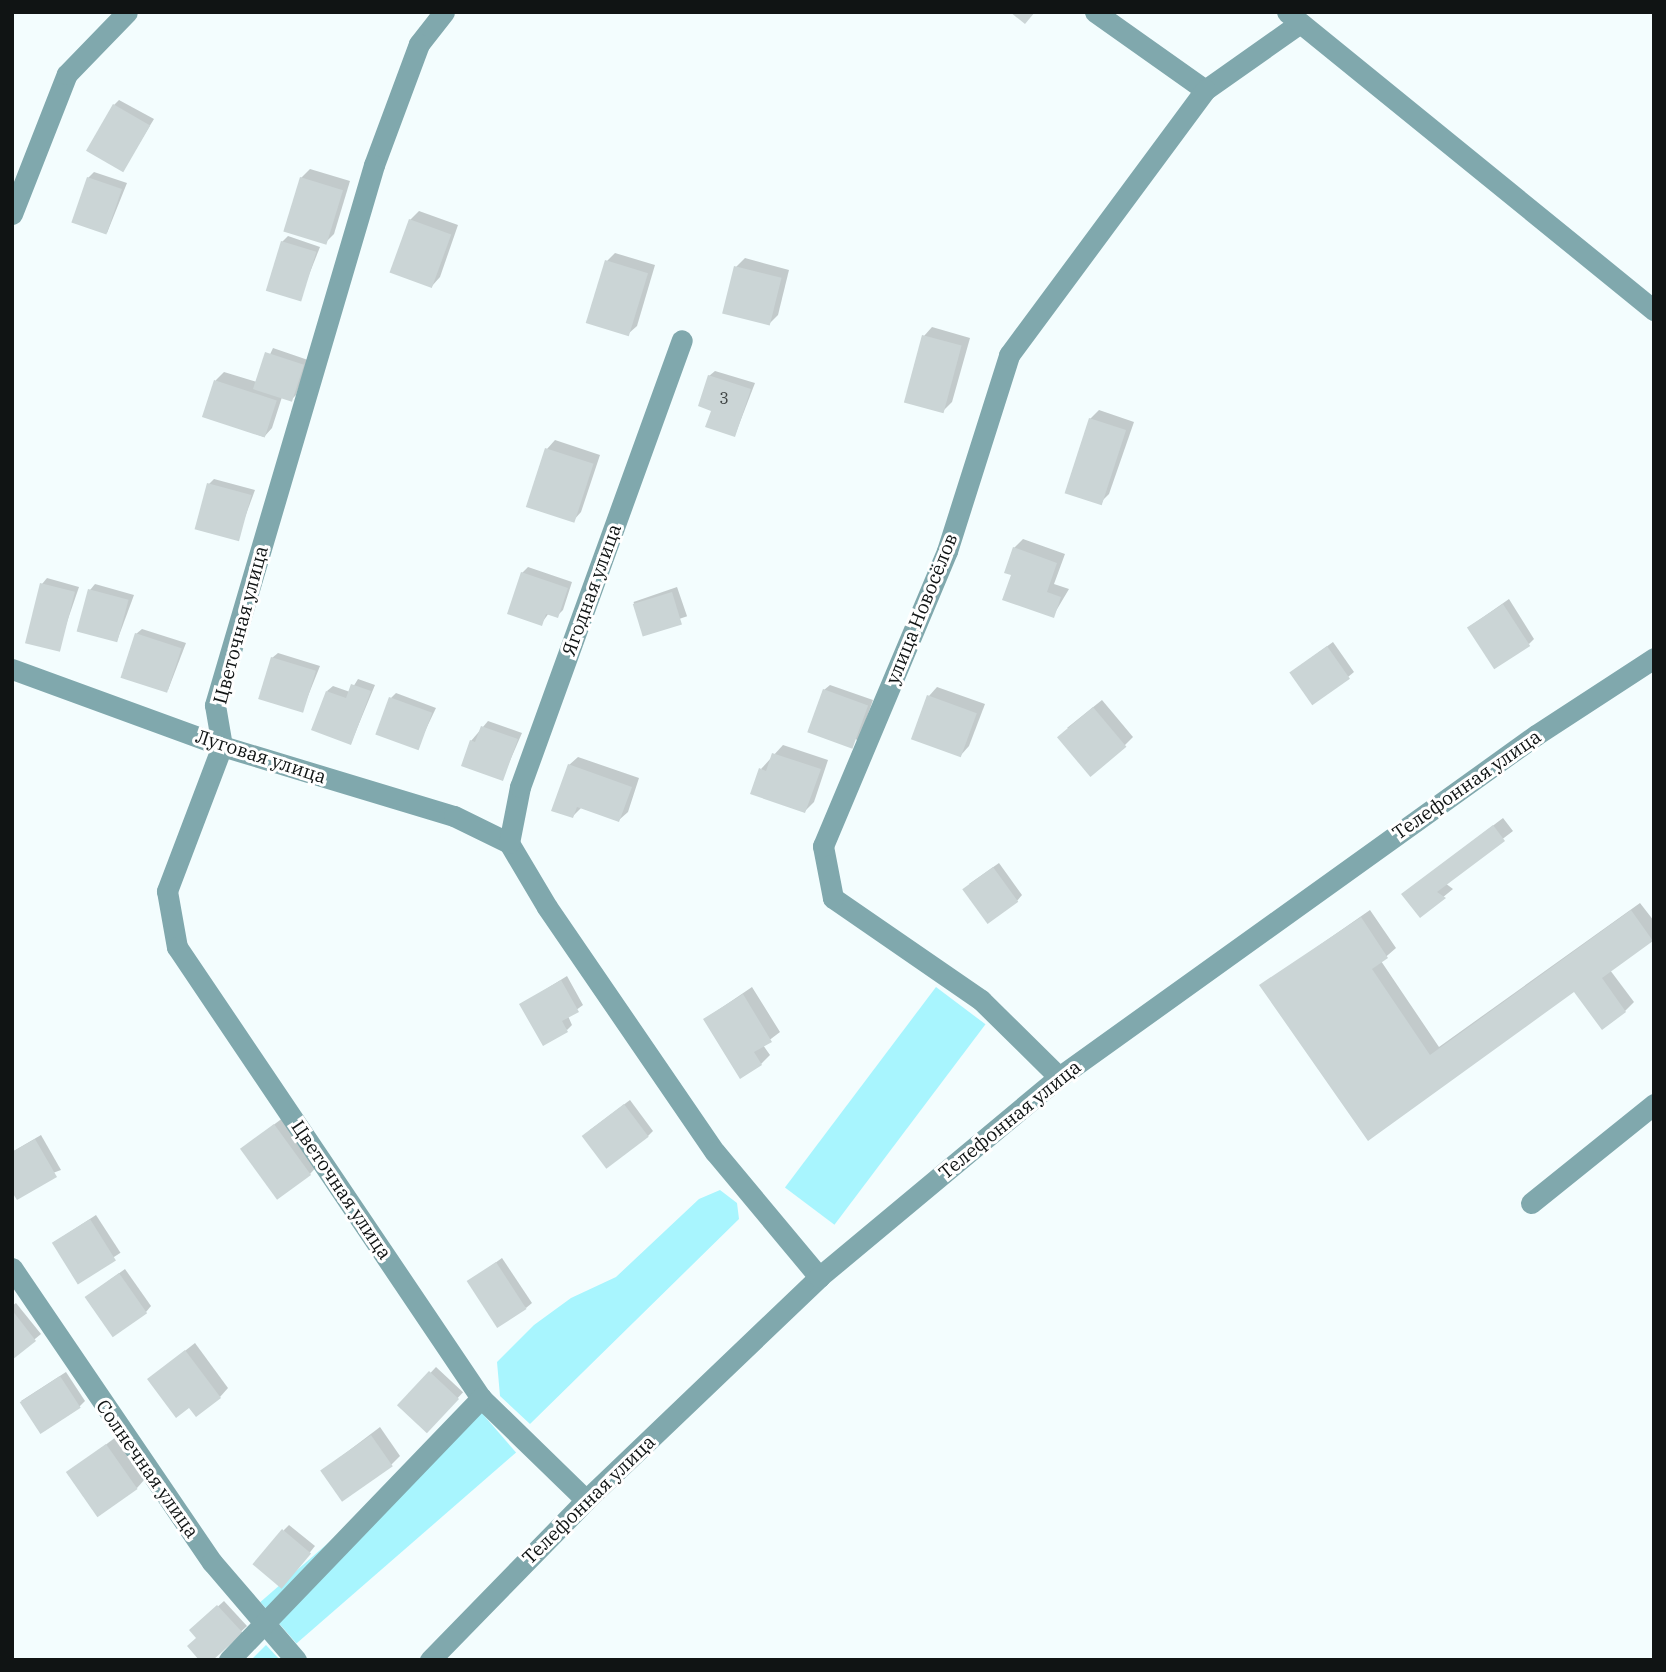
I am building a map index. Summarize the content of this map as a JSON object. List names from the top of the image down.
{
  "streets": {
    "street": [
      "Ягодная улица",
      "улица Новосёлов",
      "Цветочная улица",
      "Луговая улица",
      "Телефонная улица",
      "Солнечная улица"
    ]
  },
  "crossings": [
    ["Ягодная улица", "Луговая улица"],
    ["улица Новосёлов", "Телефонная улица"],
    ["Цветочная улица", "Луговая улица"],
    ["Цветочная улица", "Телефонная улица"]
  ],
  "house_numbers": ["3"]
}
